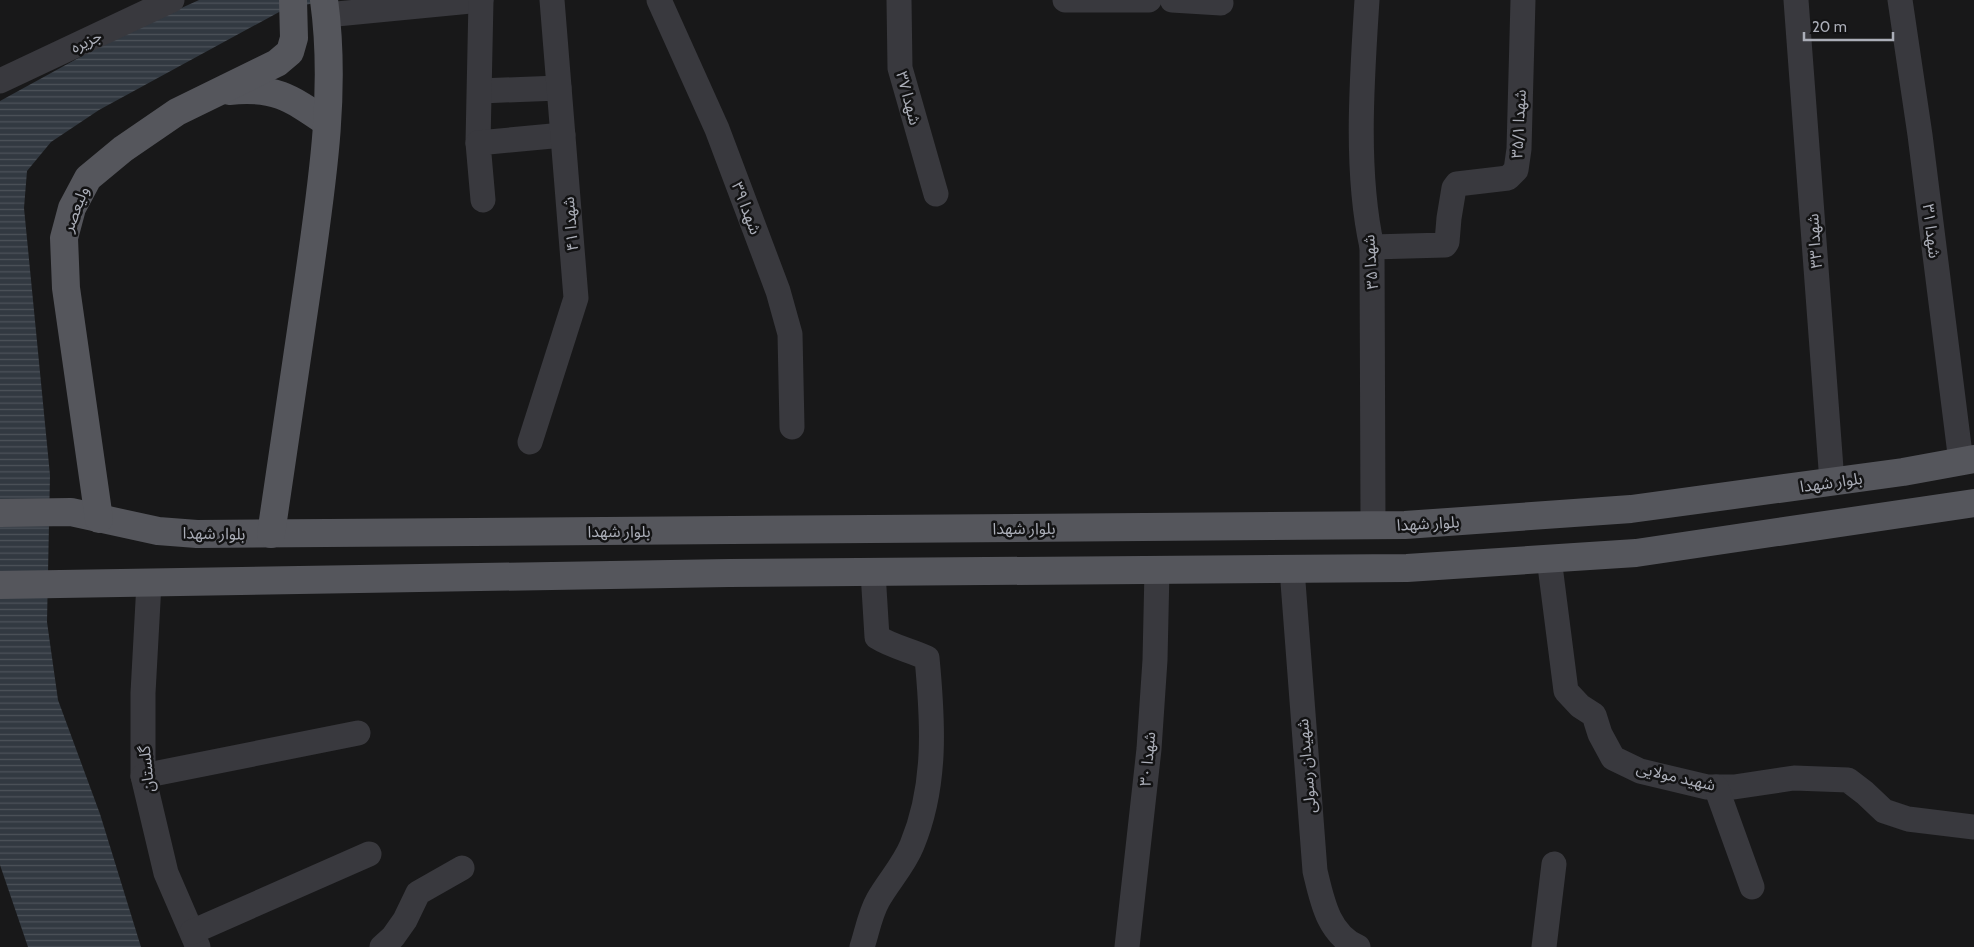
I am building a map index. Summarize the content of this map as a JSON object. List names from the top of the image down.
{
  "streets": {
    "main road": ["ولیعصر", "بلوار شهدا"],
    "street": [
      "جزیره",
      "شهدا ۳۷",
      "شهدا ۳۵/۱",
      "شهدا ۳۹",
      "شهدا ۴۱",
      "شهدا ۳۱",
      "شهدا ۳۳",
      "شهدا ۳۵",
      "شهدا ۳۰",
      "شهیدان رسولی",
      "گلستان",
      "شهید مولایی"
    ]
  },
  "crossings": [
    ["شهدا ۳۵/۱", "شهدا ۳۵"],
    ["ولیعصر", "بلوار شهدا"],
    ["شهدا ۳۱", "بلوار شهدا"],
    ["شهدا ۳۳", "بلوار شهدا"],
    ["شهدا ۳۵", "بلوار شهدا"]
  ],
  "scale_bar": "20 m"
}
